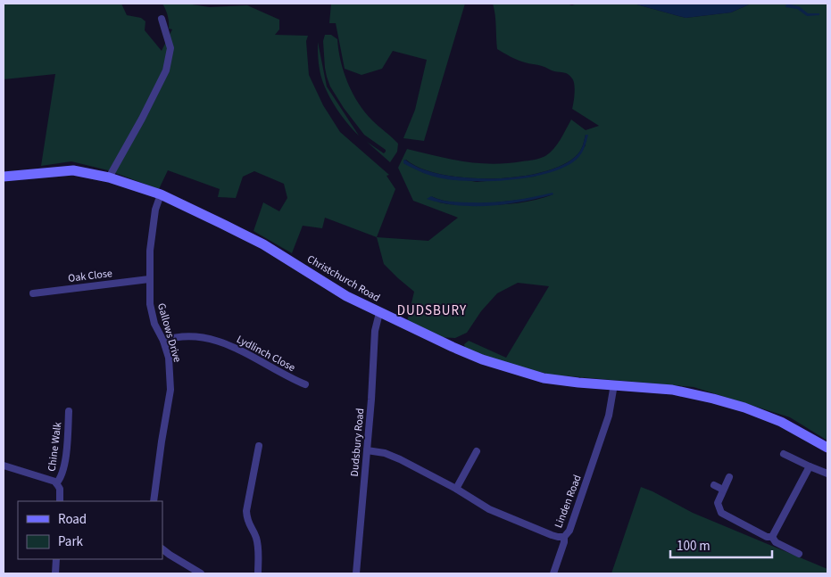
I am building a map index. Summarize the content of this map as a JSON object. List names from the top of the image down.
{
  "streets": {
    "main road": ["Christchurch Road"],
    "street": [
      "Oak Close",
      "Gallows Drive",
      "Lydlinch Close",
      "Dudsbury Road",
      "Chine Walk",
      "Linden Road"
    ]
  },
  "crossings": [
    ["Oak Close", "Gallows Drive"],
    ["Christchurch Road", "Gallows Drive"],
    ["Christchurch Road", "Dudsbury Road"],
    ["Christchurch Road", "Linden Road"],
    ["Gallows Drive", "Lydlinch Close"],
    ["Dudsbury Road", "Linden Road"]
  ],
  "districts": ["DUDSBURY"],
  "legend": ["Road", "Park"],
  "scale_bar": "100 m"
}
